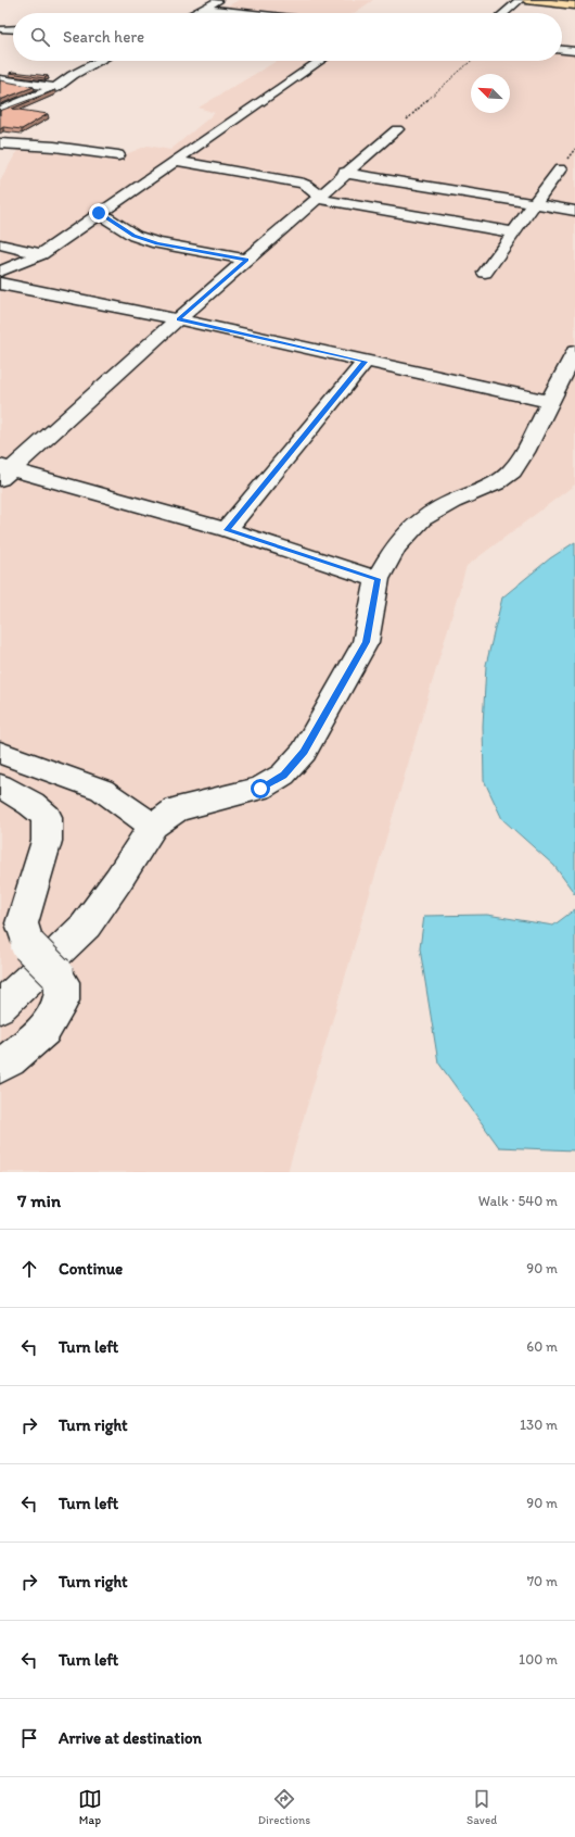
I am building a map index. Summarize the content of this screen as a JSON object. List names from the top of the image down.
{
  "north": "top left",
  "page": {
    "search": "Search here",
    "heading": ["7 min", "Walk · 540 m"],
    "list": [
      ["Continue", "90 m"],
      ["Turn left", "60 m"],
      ["Turn right", "130 m"],
      ["Turn left", "90 m"],
      ["Turn right", "70 m"],
      ["Turn left", "100 m"],
      "Arrive at destination"
    ],
    "nav": ["Map", "Directions", "Saved"]
  }
}
